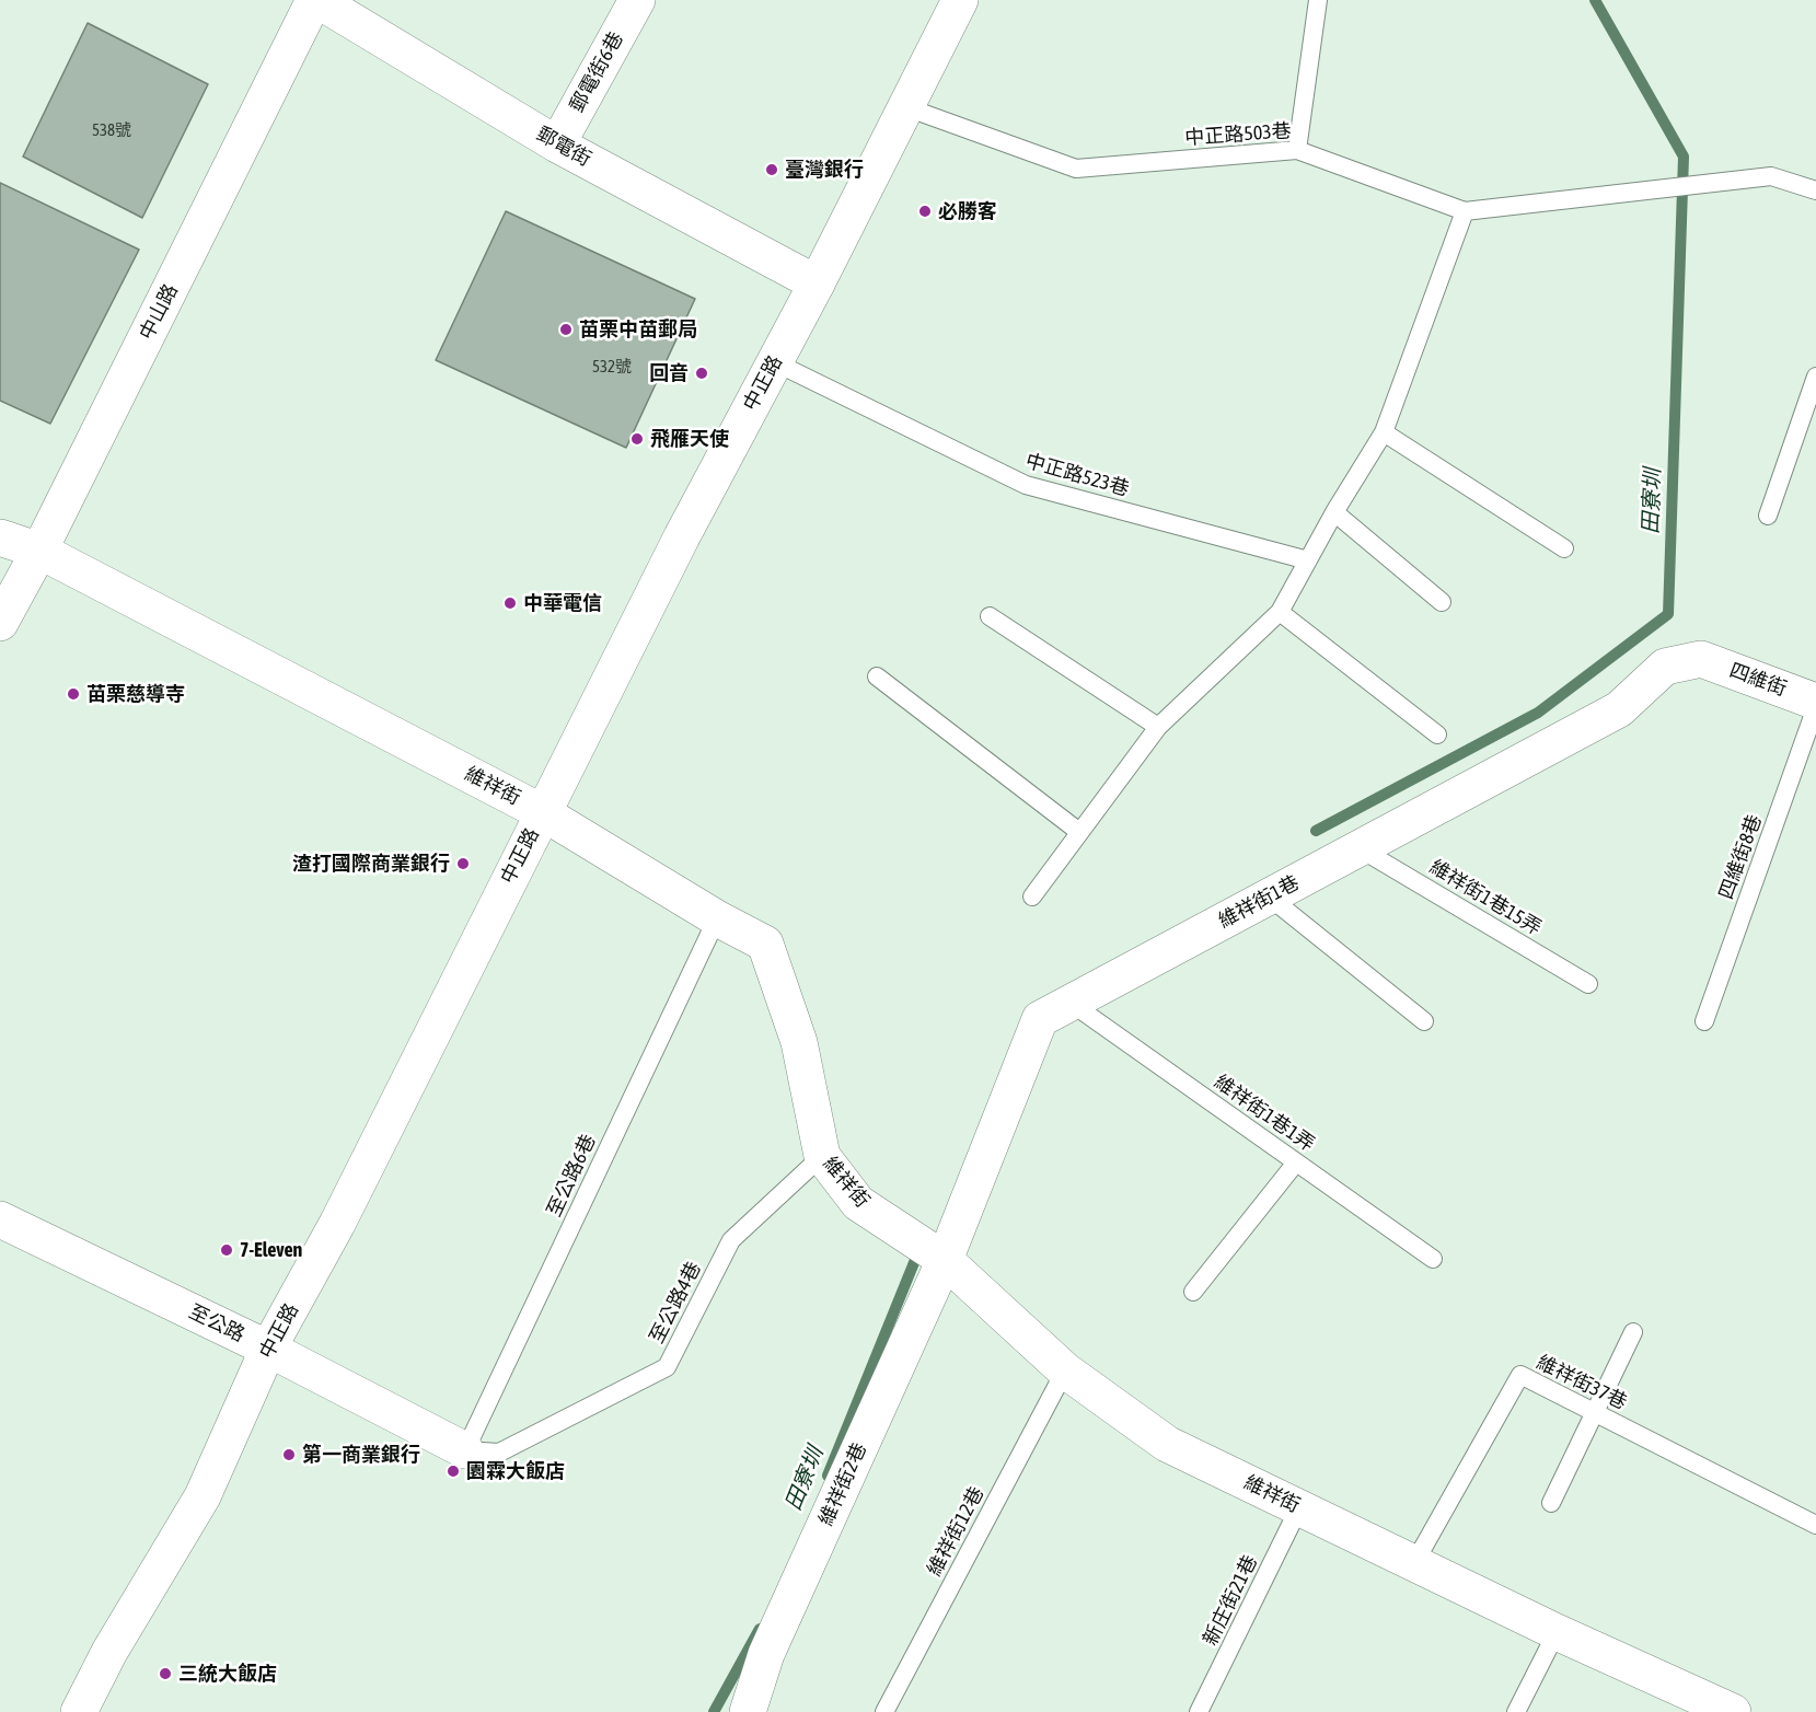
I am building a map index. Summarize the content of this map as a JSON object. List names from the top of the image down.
{
  "streets": {
    "street": [
      "郵電街6巷",
      "郵電街",
      "中山路",
      "中正路",
      "四維街",
      "維祥街",
      "維祥街1巷",
      "至公路",
      "維祥街2巷"
    ],
    "lane": [
      "中正路503巷",
      "中正路523巷",
      "四維街8巷",
      "維祥街1巷15弄",
      "維祥街1巷1弄",
      "至公路6巷",
      "至公路4巷",
      "維祥街37巷",
      "維祥街12巷",
      "新庄街21巷"
    ]
  },
  "crossings": [
    ["郵電街6巷", "郵電街"],
    ["中正路503巷", "中正路"],
    ["郵電街", "中山路"],
    ["郵電街", "中正路"],
    ["中山路", "維祥街"],
    ["中正路", "中正路523巷"],
    ["中正路", "維祥街"],
    ["中正路", "至公路"],
    ["四維街", "維祥街1巷"],
    ["維祥街", "維祥街1巷"],
    ["維祥街", "至公路6巷"],
    ["維祥街", "至公路4巷"],
    ["維祥街", "維祥街37巷"],
    ["維祥街", "維祥街2巷"],
    ["維祥街", "維祥街12巷"],
    ["維祥街", "新庄街21巷"],
    ["維祥街1巷15弄", "維祥街1巷"],
    ["維祥街1巷", "維祥街1巷1弄"],
    ["維祥街1巷", "維祥街2巷"],
    ["至公路6巷", "至公路4巷"],
    ["至公路6巷", "至公路"],
    ["至公路4巷", "至公路"]
  ],
  "water": ["田寮圳"],
  "places": [
    "臺灣銀行",
    "必勝客",
    "苗栗中苗郵局",
    "回音",
    "飛雁天使",
    "中華電信",
    "苗栗慈導寺",
    "渣打國際商業銀行",
    "7-Eleven",
    "第一商業銀行",
    "園霖大飯店",
    "三統大飯店"
  ],
  "house_numbers": ["538號", "532號"]
}
